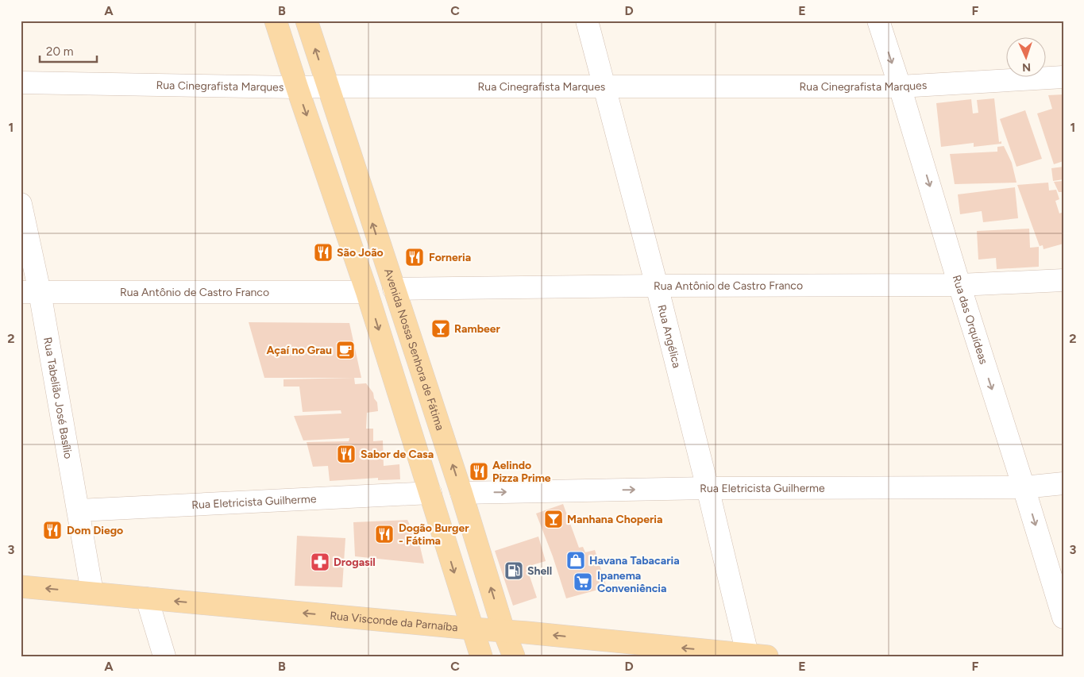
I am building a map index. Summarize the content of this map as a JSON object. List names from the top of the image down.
{
  "streets": {
    "main road": ["Avenida Nossa Senhora de Fátima", "Rua Visconde da Parnaíba"],
    "street": [
      "Rua Cinegrafista Marques",
      "Rua Antônio de Castro Franco",
      "Rua das Orquídeas",
      "Rua Angélica",
      "Rua Tabelião José Basílio",
      "Rua Eletricista Guilherme"
    ]
  },
  "crossings": [
    ["Rua Cinegrafista Marques", "Rua das Orquídeas"],
    ["Rua Cinegrafista Marques", "Rua Angélica"],
    ["Rua Cinegrafista Marques", "Avenida Nossa Senhora de Fátima"],
    ["Rua Antônio de Castro Franco", "Rua das Orquídeas"],
    ["Rua Antônio de Castro Franco", "Rua Angélica"],
    ["Rua Antônio de Castro Franco", "Avenida Nossa Senhora de Fátima"],
    ["Rua Antônio de Castro Franco", "Rua Tabelião José Basílio"],
    ["Rua das Orquídeas", "Rua Eletricista Guilherme"],
    ["Rua Angélica", "Rua Eletricista Guilherme"],
    ["Rua Angélica", "Rua Visconde da Parnaíba"],
    ["Avenida Nossa Senhora de Fátima", "Rua Eletricista Guilherme"],
    ["Avenida Nossa Senhora de Fátima", "Rua Visconde da Parnaíba"],
    ["Rua Tabelião José Basílio", "Rua Eletricista Guilherme"],
    ["Rua Tabelião José Basílio", "Rua Visconde da Parnaíba"]
  ],
  "one_way": ["Rua das Orquídeas", "Rua Visconde da Parnaíba"],
  "places": {
    "restaurant": [
      "São João",
      "Forneria",
      "Sabor de Casa",
      "Aelindo Pizza Prime",
      "Dom Diego",
      "Dogão Burger - Fátima"
    ],
    "bar": ["Rambeer", "Manhana Choperia"],
    "cafe": ["Açaí no Grau"],
    "shop": ["Havana Tabacaria"],
    "pharmacy": ["Drogasil"],
    "fuel station": ["Shell"],
    "supermarket": ["Ipanema Conveniência"]
  },
  "scale_bar": "20 m",
  "north": "bottom",
  "grid": {
    "columns": [
      "A",
      "B",
      "C",
      "D",
      "E",
      "F"
    ],
    "rows": ["1", "2", "3"]
  }
}
